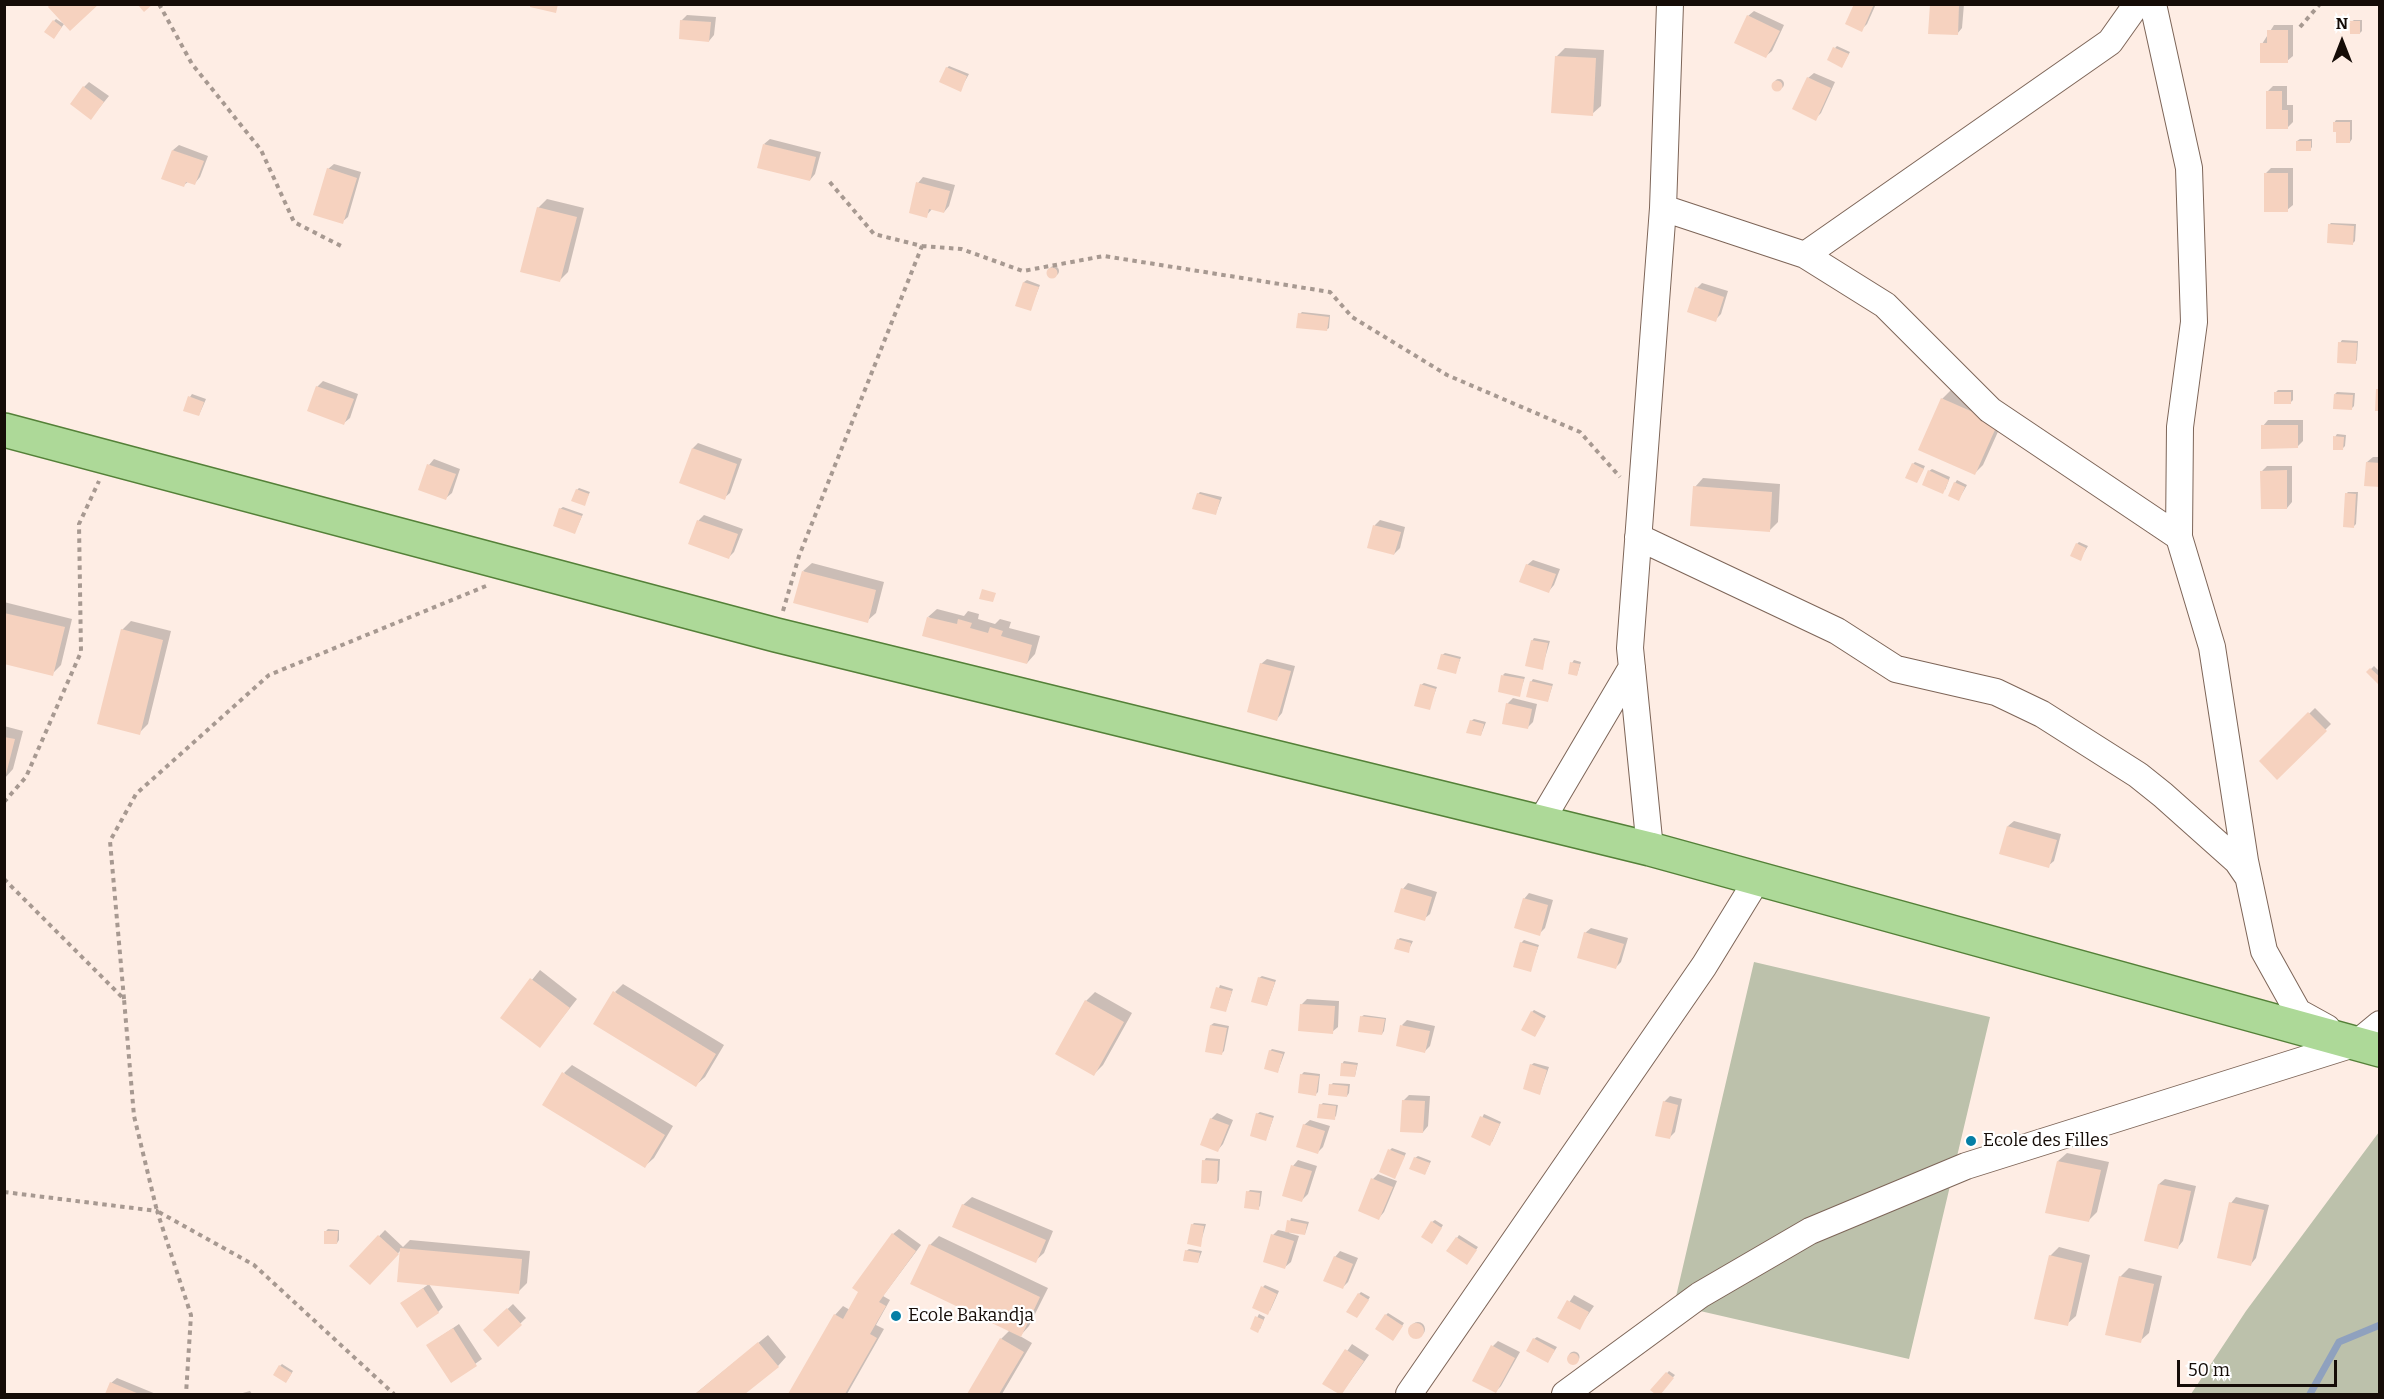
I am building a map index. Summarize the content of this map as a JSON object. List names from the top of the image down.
{
  "places": ["Ecole des Filles", "Ecole Bakandja"],
  "scale_bar": "50 m",
  "north": "top"
}
